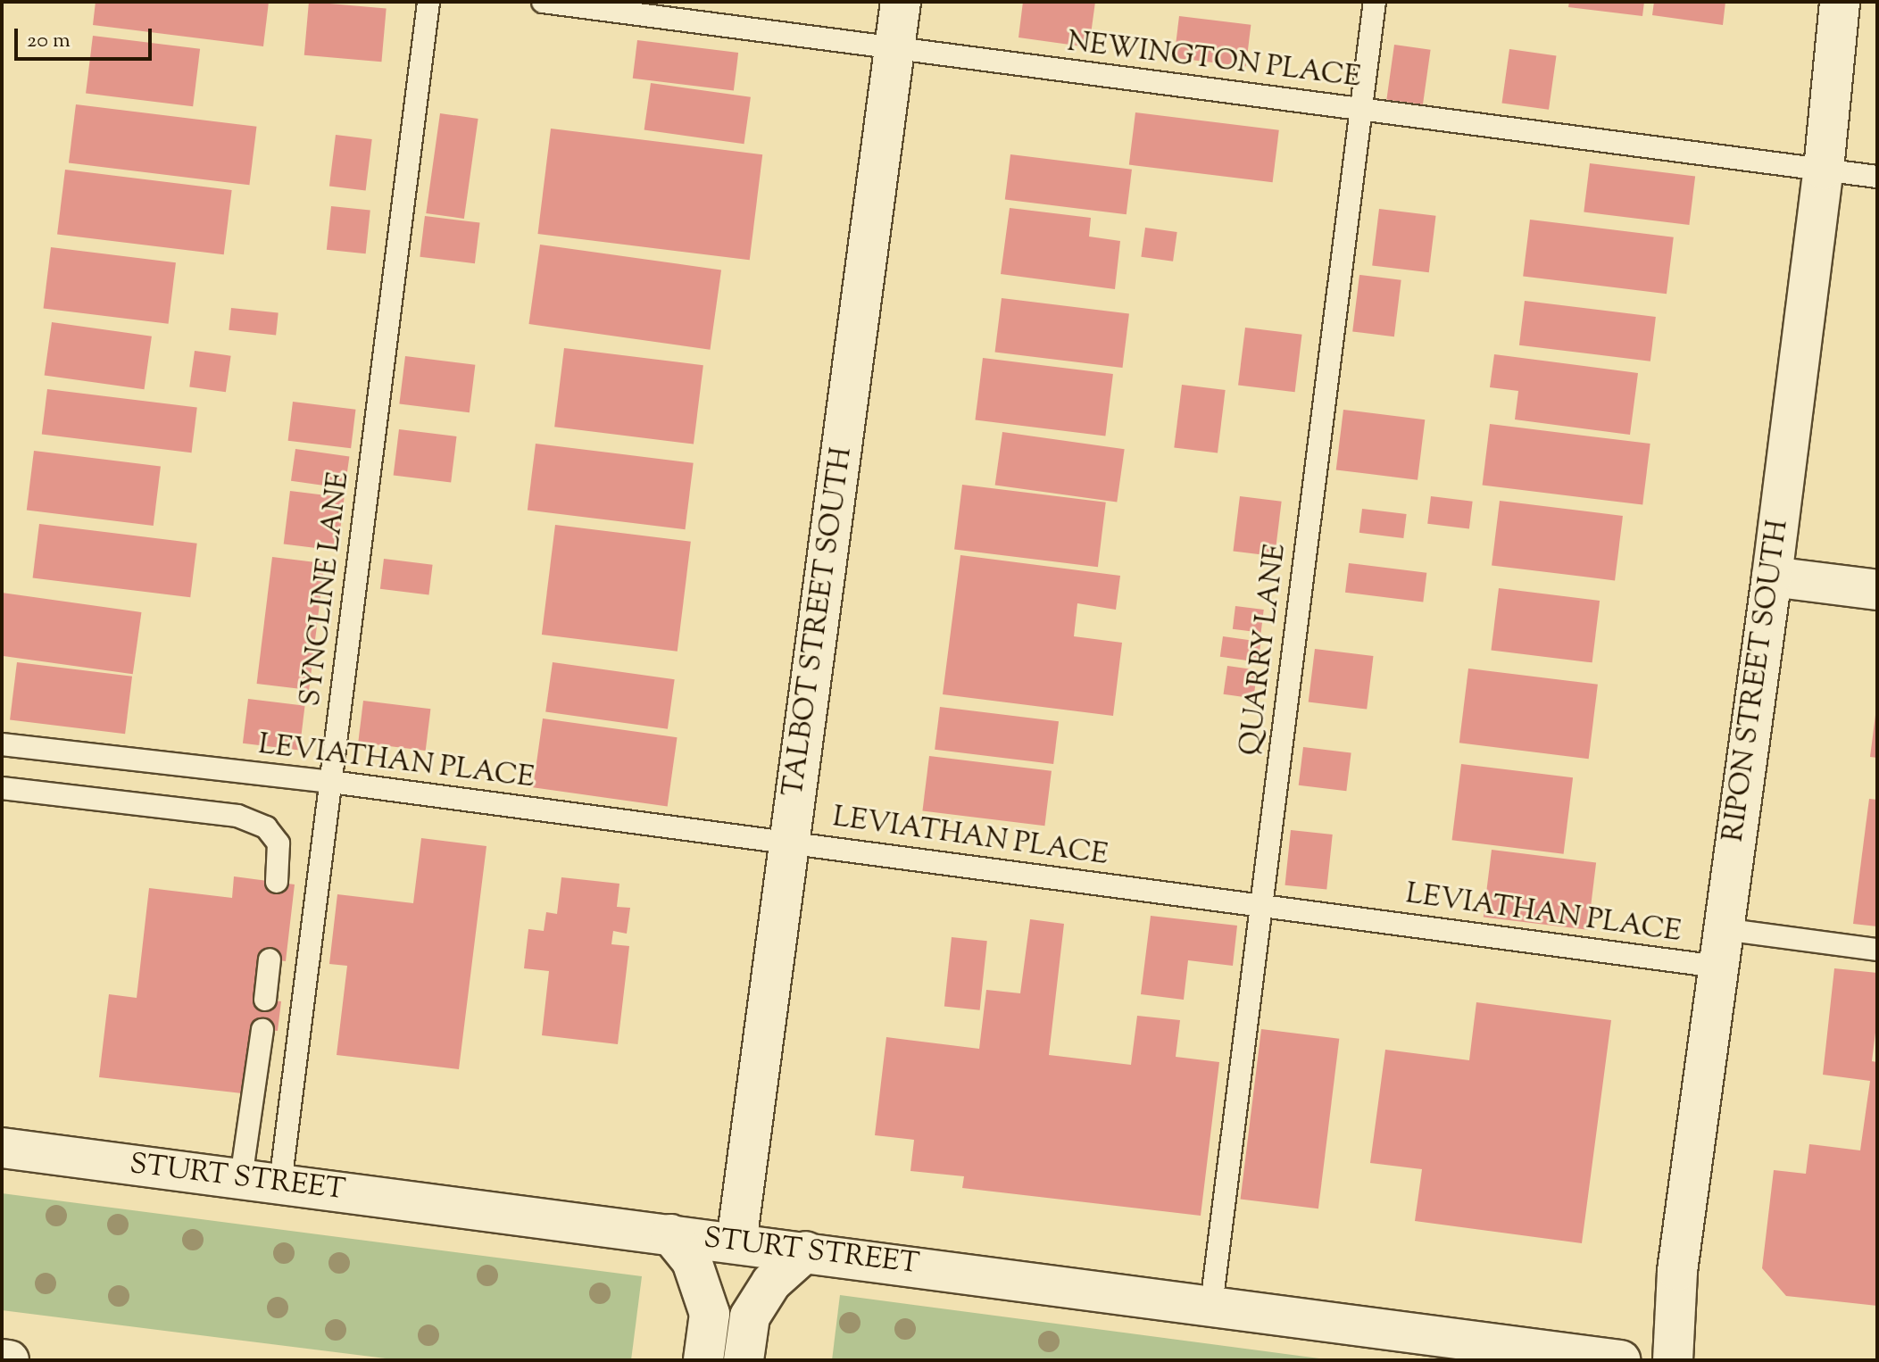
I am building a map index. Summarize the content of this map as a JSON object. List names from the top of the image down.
{
  "streets": {
    "street": ["TALBOT STREET SOUTH", "RIPON STREET SOUTH", "STURT STREET"],
    "lane": [
      "NEWINGTON PLACE",
      "SYNCLINE LANE",
      "QUARRY LANE",
      "LEVIATHAN PLACE"
    ]
  },
  "crossings": [
    ["NEWINGTON PLACE", "TALBOT STREET SOUTH"],
    ["NEWINGTON PLACE", "QUARRY LANE"],
    ["NEWINGTON PLACE", "RIPON STREET SOUTH"],
    ["SYNCLINE LANE", "LEVIATHAN PLACE"],
    ["SYNCLINE LANE", "STURT STREET"],
    ["TALBOT STREET SOUTH", "LEVIATHAN PLACE"],
    ["TALBOT STREET SOUTH", "STURT STREET"],
    ["QUARRY LANE", "LEVIATHAN PLACE"],
    ["QUARRY LANE", "STURT STREET"],
    ["RIPON STREET SOUTH", "LEVIATHAN PLACE"]
  ],
  "scale_bar": "20 m"
}
